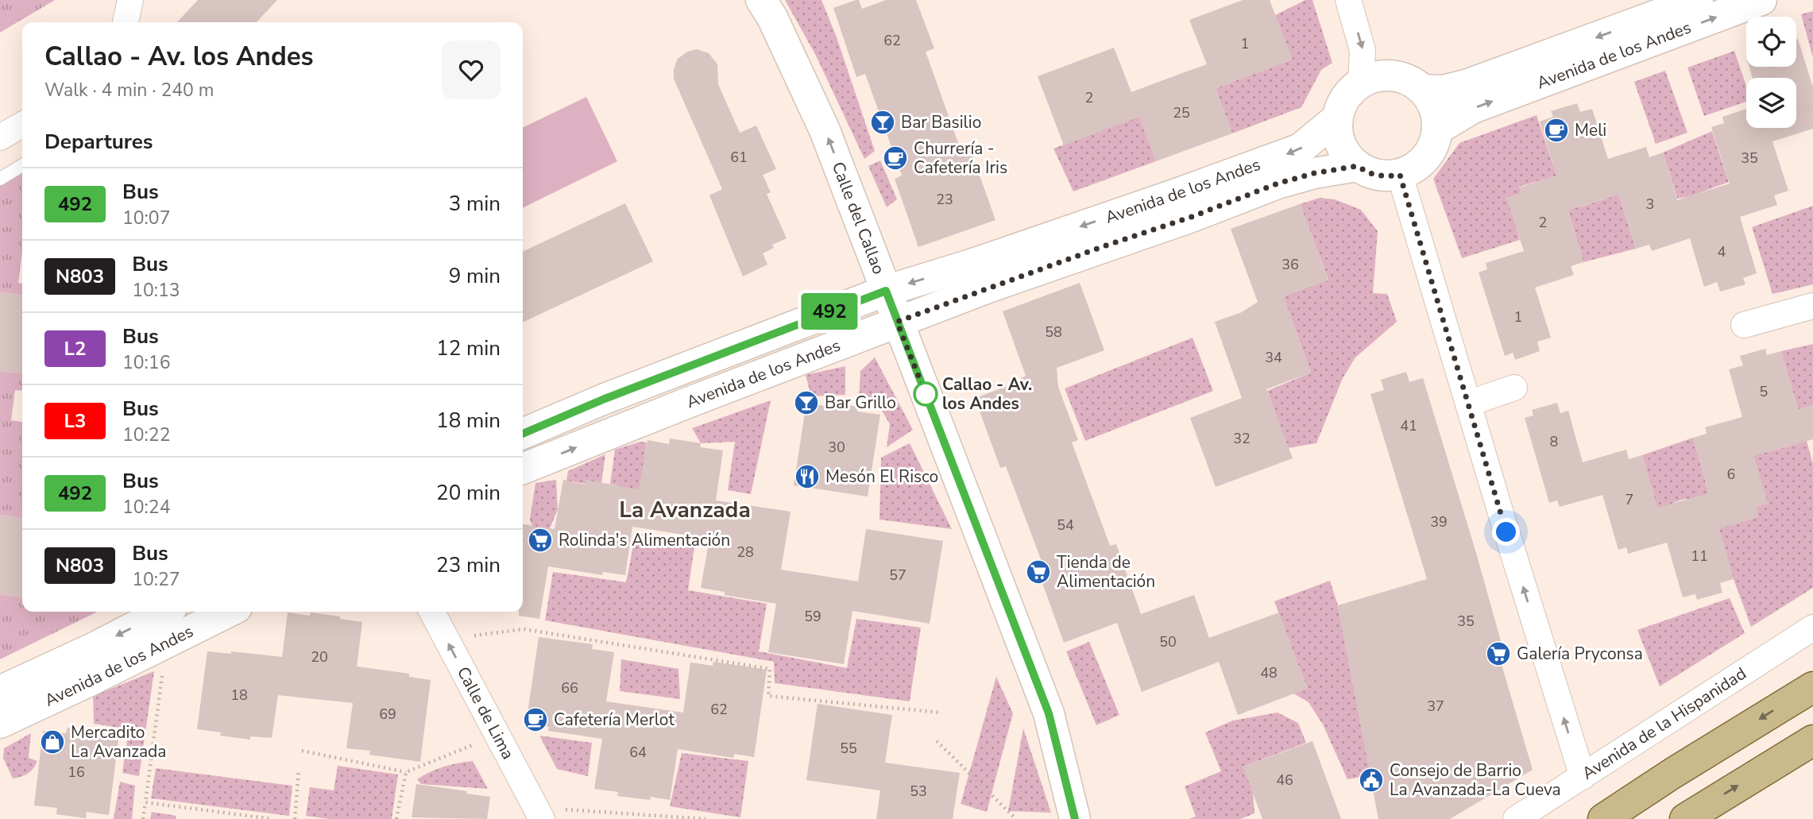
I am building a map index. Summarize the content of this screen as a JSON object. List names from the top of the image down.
{
  "streets": {
    "main road": ["Avenida de los Andes", "Calle del Callao"],
    "street": ["Calle de Lima", "Avenida de la Hispanidad"]
  },
  "crossings": [
    ["Avenida de los Andes", "Calle del Callao"]
  ],
  "one_way": ["Calle del Callao", "Calle de Lima"],
  "districts": ["La Avanzada"],
  "places": {
    "bar": ["Bar Basilio", "Bar Grillo"],
    "cafe": ["Meli", "Churrería - Cafetería Iris", "Cafetería Merlot"],
    "other": ["Callao - Av. los Andes"],
    "restaurant": ["Mesón El Risco"],
    "supermarket": ["Rolinda's Alimentación", "Tienda de Alimentación", "Galería Pryconsa"],
    "shop": ["Mercadito La Avanzada"],
    "public building": ["Consejo de Barrio La Avanzada-La Cueva"]
  },
  "lines": ["bus line 492"],
  "house_numbers": [
    "62",
    "1",
    "2",
    "25",
    "61",
    "35",
    "23",
    "3",
    "2",
    "4",
    "36",
    "1",
    "58",
    "34",
    "5",
    "41",
    "32",
    "8",
    "30",
    "6",
    "7",
    "39",
    "54",
    "28",
    "11",
    "57",
    "59",
    "35",
    "50",
    "20",
    "48",
    "66",
    "18",
    "37",
    "62",
    "69",
    "55",
    "64",
    "16",
    "46",
    "53"
  ],
  "page": {
    "on_map": "492",
    "heading": [
      ["Callao - Av. los Andes", "Walk · 4 min · 240 m"],
      "Departures"
    ],
    "list": [
      {
        "mark": "492",
        "name": "Bus",
        "note": "10:07",
        "value": "3 min"
      },
      {
        "mark": "N803",
        "name": "Bus",
        "note": "10:13",
        "value": "9 min"
      },
      {
        "mark": "L2",
        "name": "Bus",
        "note": "10:16",
        "value": "12 min"
      },
      {
        "mark": "L3",
        "name": "Bus",
        "note": "10:22",
        "value": "18 min"
      },
      {
        "mark": "492",
        "name": "Bus",
        "note": "10:24",
        "value": "20 min"
      },
      {
        "mark": "N803",
        "name": "Bus",
        "note": "10:27",
        "value": "23 min"
      }
    ]
  }
}
